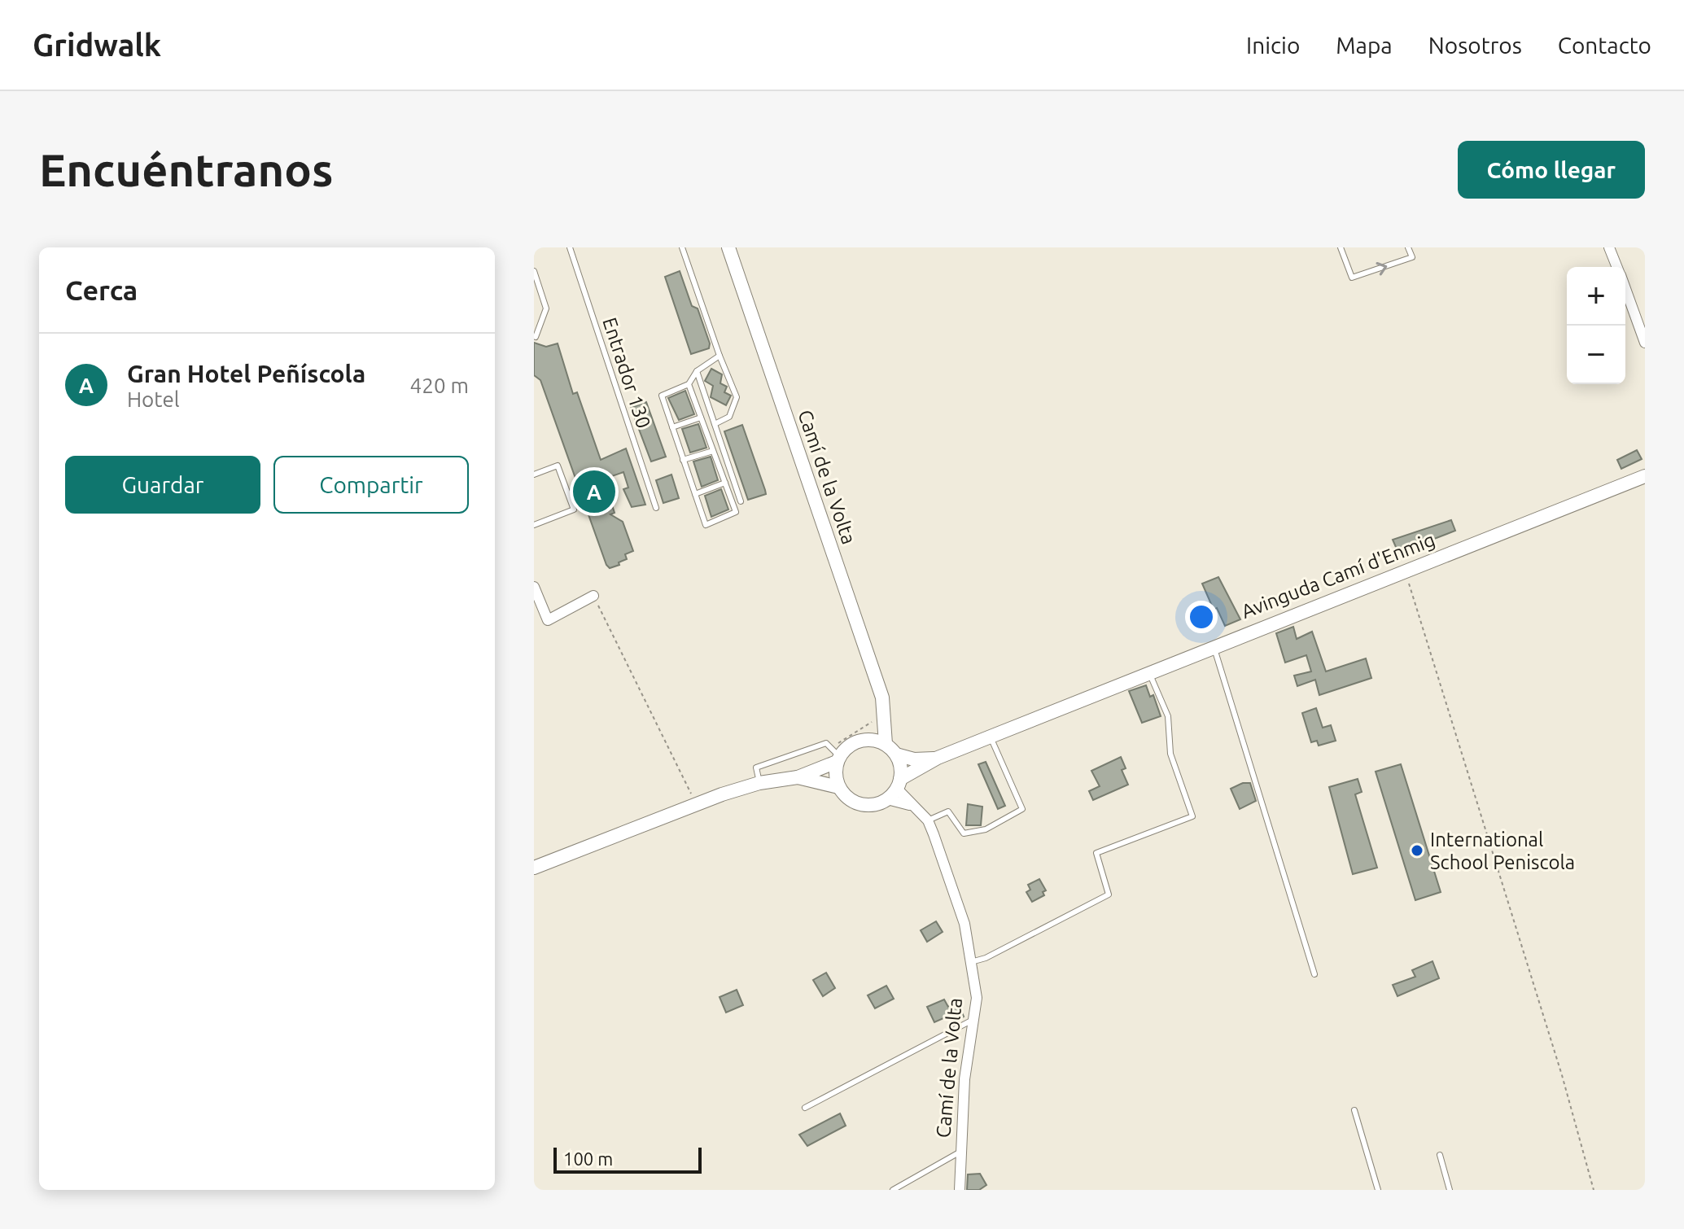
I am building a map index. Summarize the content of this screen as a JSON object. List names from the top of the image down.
{
  "streets": {
    "street": ["Camí de la Volta", "Avinguda Camí d'Enmig"],
    "lane": ["Entrador 130"]
  },
  "crossings": [
    ["Camí de la Volta", "Avinguda Camí d'Enmig"]
  ],
  "places": ["International School Peniscola"],
  "scale_bar": "100 m",
  "page": {
    "header": "Gridwalk",
    "nav": [
      "Inicio",
      "Mapa",
      "Nosotros",
      "Contacto"
    ],
    "buttons": [
      "Cómo llegar",
      ["Guardar", "Compartir"]
    ],
    "title": "Encuéntranos",
    "heading": "Cerca",
    "map_buttons": ["+", "−"],
    "list": [
      {
        "mark": "A",
        "name": "Gran Hotel Peñíscola",
        "note": "Hotel",
        "value": "420 m"
      }
    ],
    "pins": "A",
    "scale": "100 m"
  }
}
